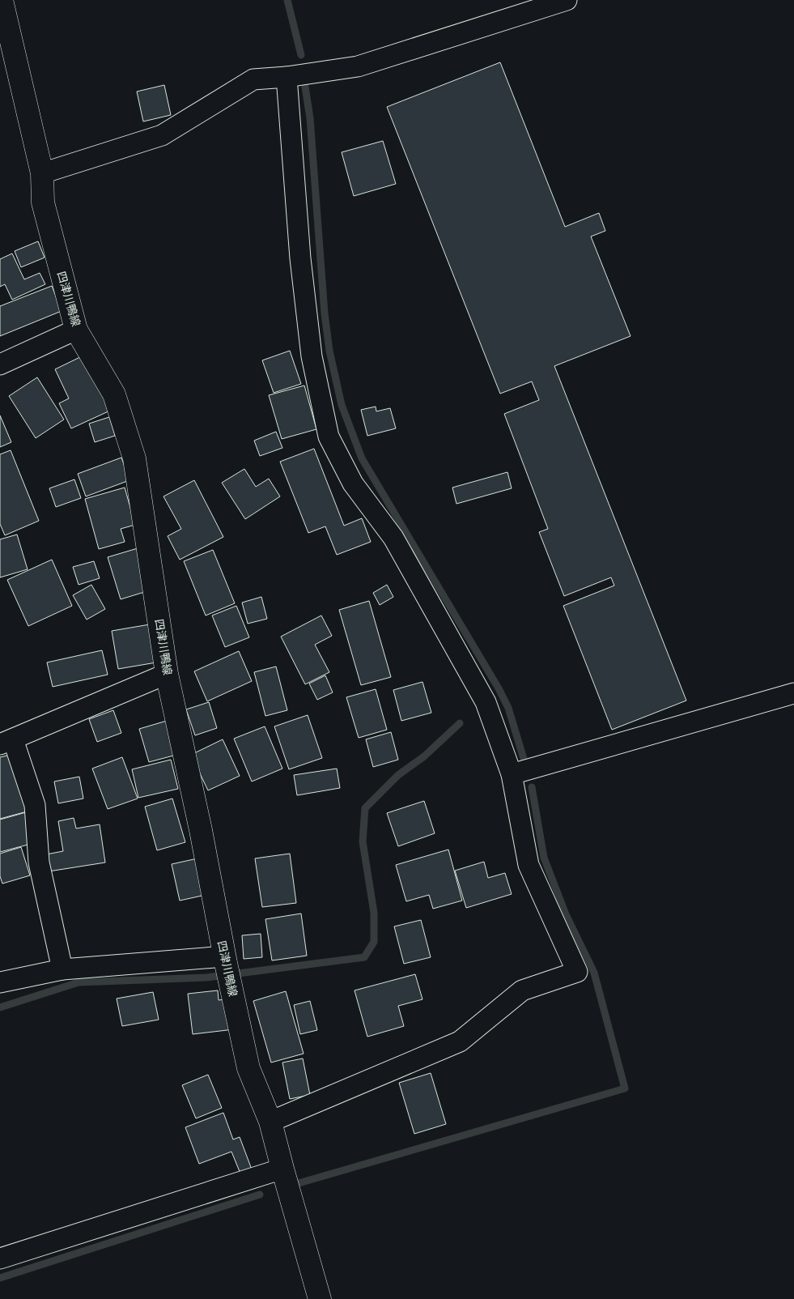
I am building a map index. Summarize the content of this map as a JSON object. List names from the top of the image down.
{
  "streets": {
    "main road": ["四津川鴨線"]
  }
}
